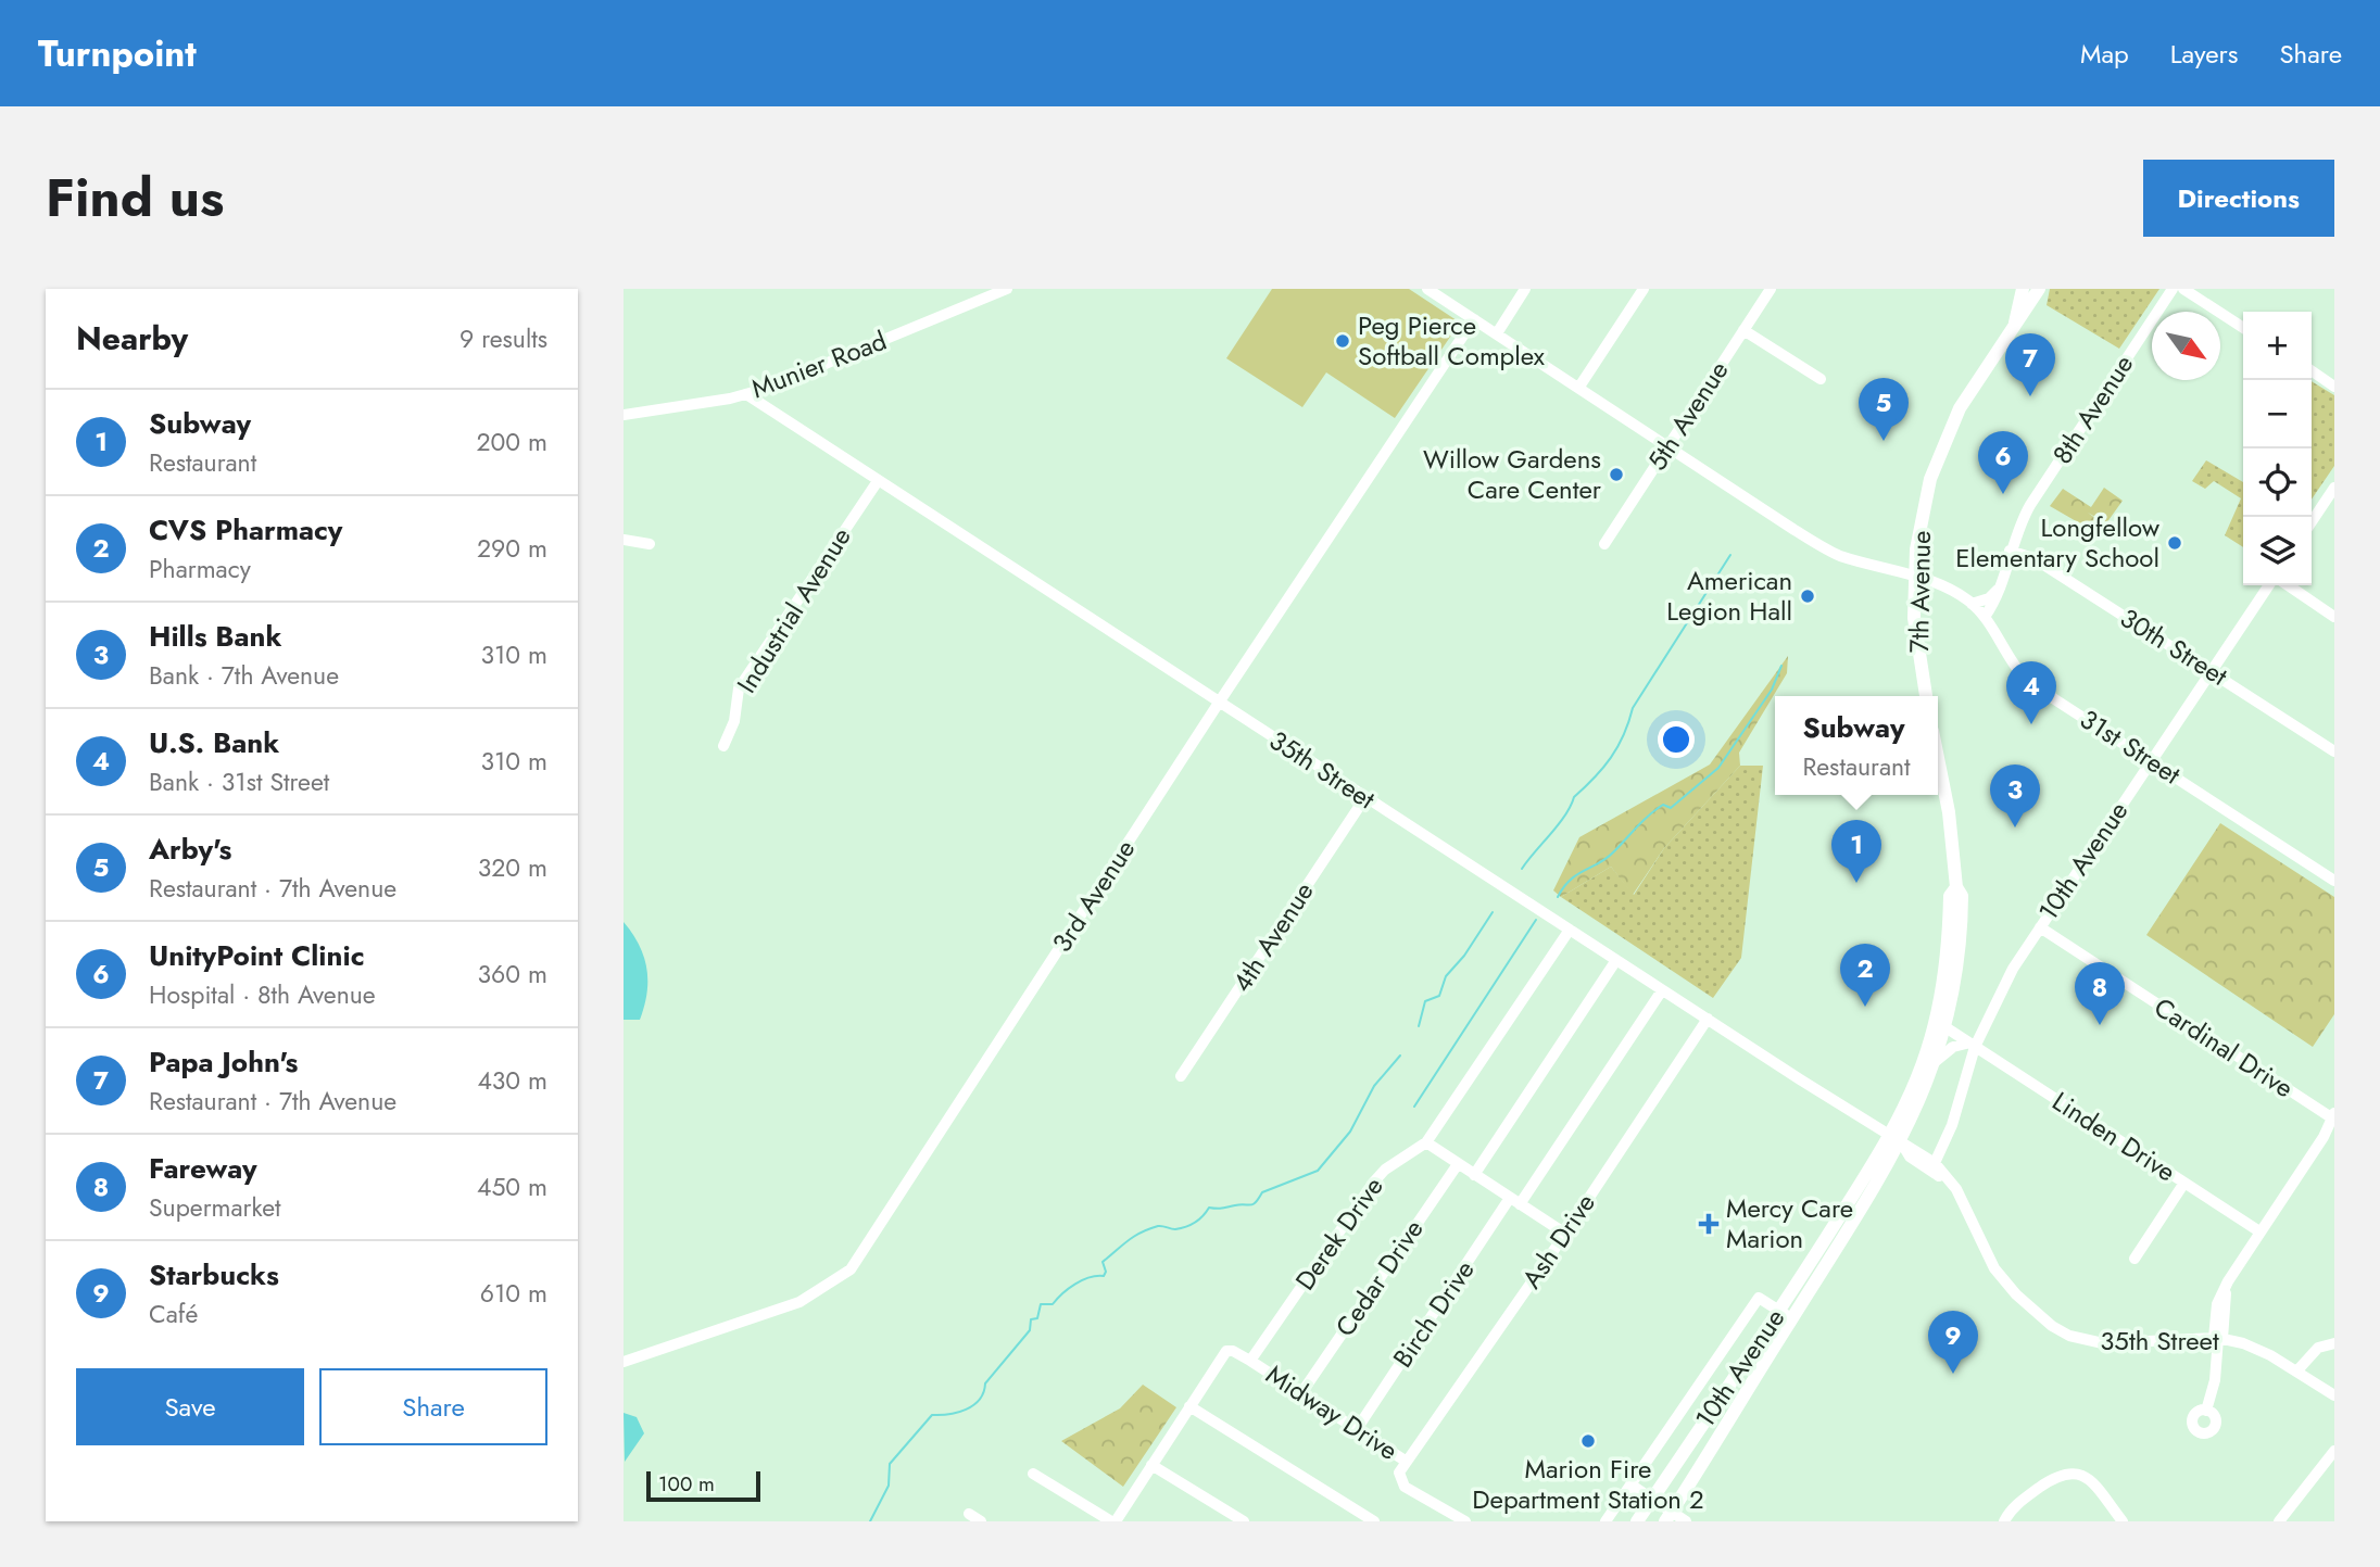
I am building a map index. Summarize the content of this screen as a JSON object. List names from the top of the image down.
{
  "streets": {
    "main road": ["7th Avenue", "10th Avenue"],
    "street": [
      "Munier Road",
      "8th Avenue",
      "5th Avenue",
      "Industrial Avenue",
      "30th Street",
      "31st Street",
      "35th Street",
      "3rd Avenue",
      "4th Avenue",
      "Cardinal Drive",
      "Linden Drive",
      "Derek Drive",
      "Ash Drive",
      "Cedar Drive",
      "Birch Drive",
      "Midway Drive"
    ]
  },
  "crossings": [
    ["Munier Road", "35th Street"],
    ["8th Avenue", "30th Street"],
    ["8th Avenue", "31st Street"],
    ["5th Avenue", "31st Street"],
    ["7th Avenue", "31st Street"],
    ["Industrial Avenue", "35th Street"],
    ["30th Street", "10th Avenue"],
    ["31st Street", "10th Avenue"],
    ["31st Street", "3rd Avenue"],
    ["35th Street", "10th Avenue"],
    ["35th Street", "3rd Avenue"],
    ["35th Street", "4th Avenue"],
    ["35th Street", "Derek Drive"],
    ["35th Street", "Ash Drive"],
    ["35th Street", "Birch Drive"],
    ["10th Avenue", "Cardinal Drive"],
    ["10th Avenue", "Linden Drive"],
    ["Derek Drive", "Midway Drive"],
    ["Ash Drive", "Midway Drive"],
    ["Cedar Drive", "Midway Drive"],
    ["Birch Drive", "Midway Drive"]
  ],
  "places": {
    "other": [
      "Peg Pierce Softball Complex",
      "Willow Gardens Care Center",
      "Longfellow Elementary School",
      "American Legion Hall",
      "Marion Fire Department Station 2"
    ],
    "health": ["Mercy Care Marion"]
  },
  "scale_bar": "100 m",
  "north": "bottom right",
  "page": {
    "header": "Turnpoint",
    "nav": ["Map", "Layers", "Share"],
    "title": "Find us",
    "buttons": [
      "Directions",
      ["Save", "Share"]
    ],
    "heading": ["Nearby", "9 results"],
    "map_buttons": ["+", "−"],
    "pins": [
      "7",
      "5",
      "6",
      "4",
      "3",
      "1",
      "2",
      "8",
      "9"
    ],
    "list": [
      {
        "mark": "1",
        "name": "Subway",
        "note": "Restaurant",
        "value": "200 m"
      },
      {
        "mark": "2",
        "name": "CVS Pharmacy",
        "note": "Pharmacy",
        "value": "290 m"
      },
      {
        "mark": "3",
        "name": "Hills Bank",
        "note": "Bank · 7th Avenue",
        "value": "310 m"
      },
      {
        "mark": "4",
        "name": "U.S. Bank",
        "note": "Bank · 31st Street",
        "value": "310 m"
      },
      {
        "mark": "5",
        "name": "Arby's",
        "note": "Restaurant · 7th Avenue",
        "value": "320 m"
      },
      {
        "mark": "6",
        "name": "UnityPoint Clinic",
        "note": "Hospital · 8th Avenue",
        "value": "360 m"
      },
      {
        "mark": "7",
        "name": "Papa John's",
        "note": "Restaurant · 7th Avenue",
        "value": "430 m"
      },
      {
        "mark": "8",
        "name": "Fareway",
        "note": "Supermarket",
        "value": "450 m"
      },
      {
        "mark": "9",
        "name": "Starbucks",
        "note": "Café",
        "value": "610 m"
      }
    ],
    "popup": ["Subway", "Restaurant"],
    "scale": "100 m"
  }
}
